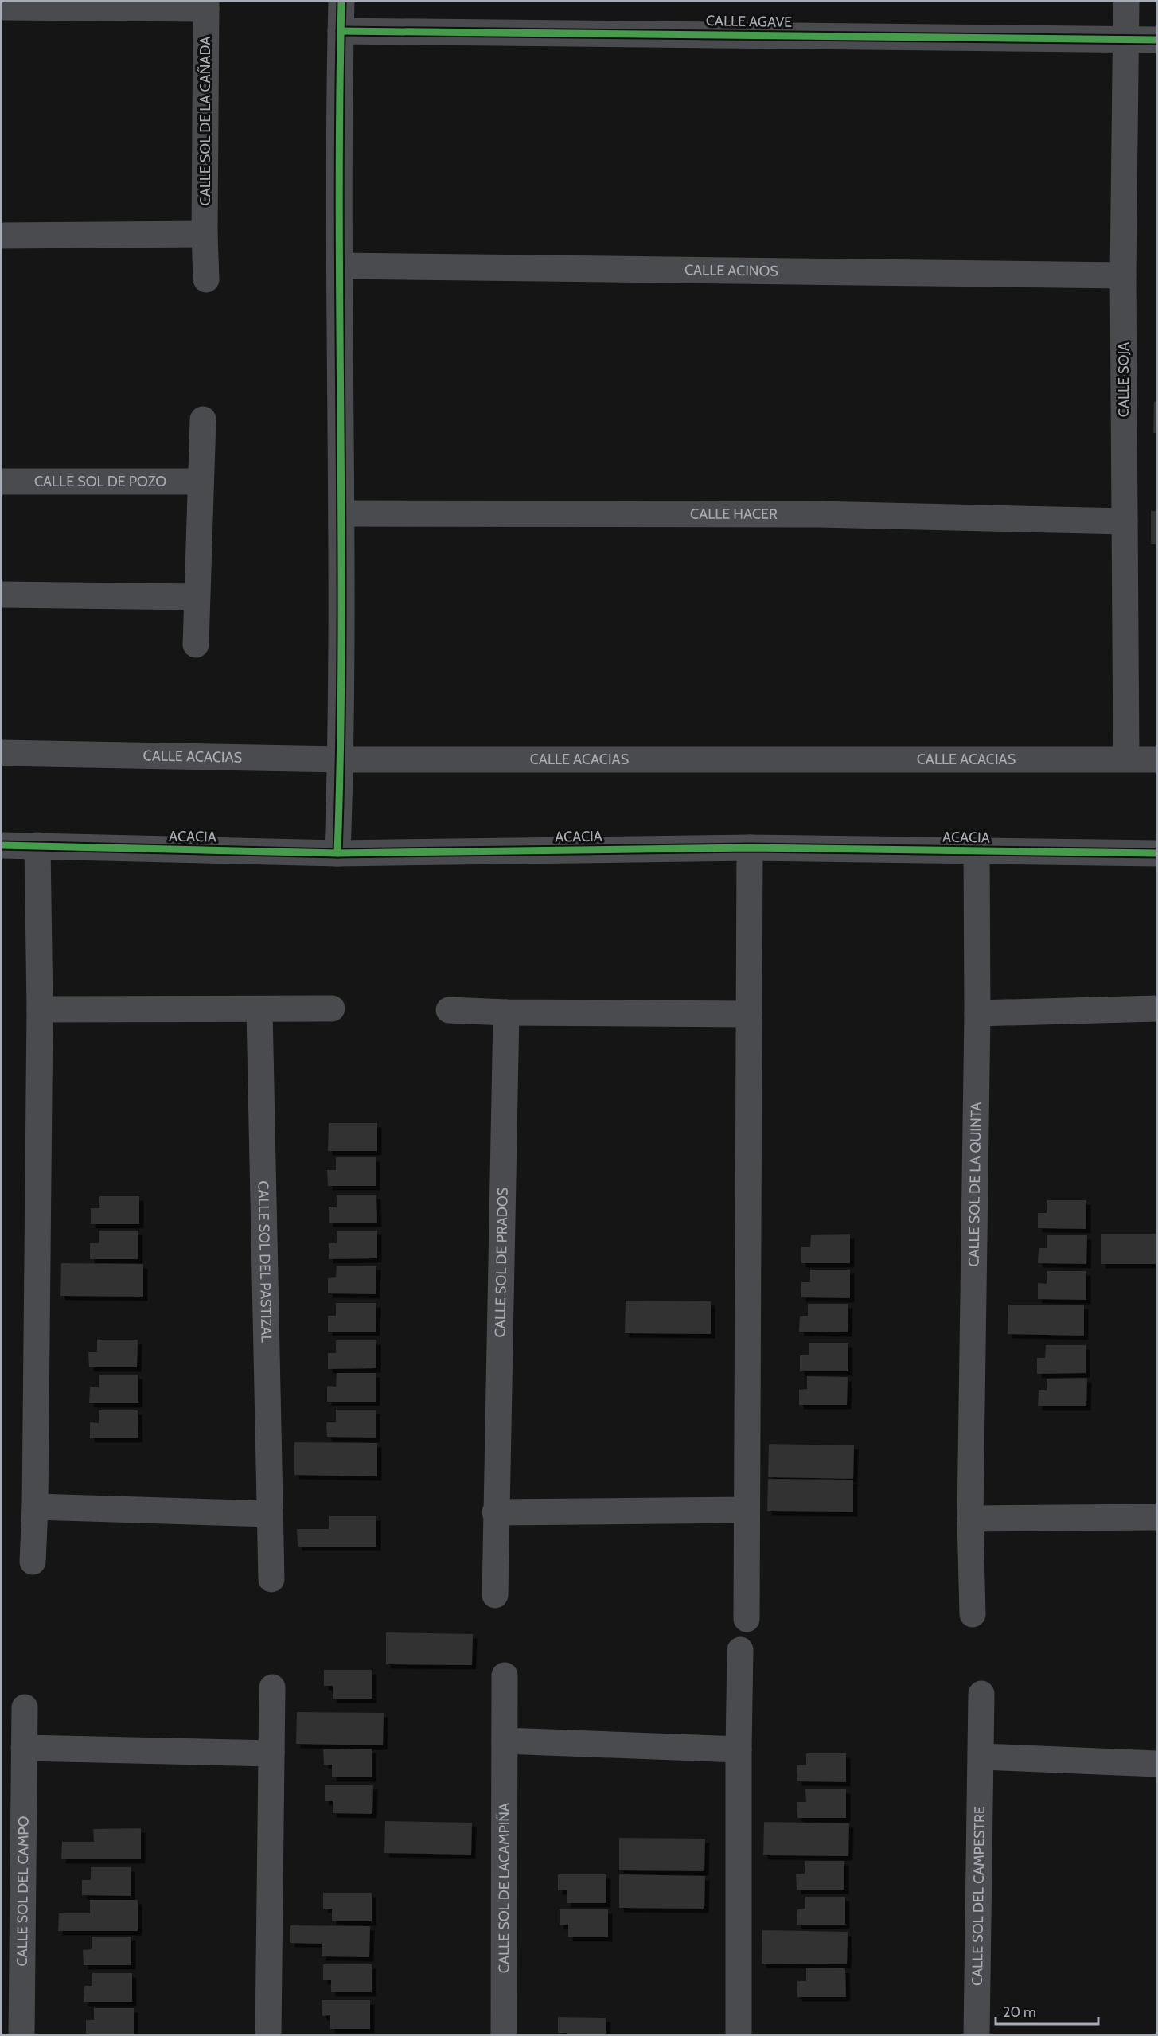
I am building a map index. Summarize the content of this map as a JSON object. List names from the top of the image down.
{
  "streets": {
    "street": [
      "CALLE AGAVE",
      "CALLE SOL DE LA CAÑADA",
      "CALLE ACINOS",
      "CALLE SOJA",
      "CALLE SOL DE POZO",
      "CALLE HACER",
      "CALLE ACACIAS",
      "ACACIA",
      "CALLE SOL DE LA QUINTA",
      "CALLE SOL DEL PASTIZAL",
      "CALLE SOL DE PRADOS",
      "CALLE SOL DE LACAMPIÑA",
      "CALLE SOL DEL CAMPO",
      "CALLE SOL DEL CAMPESTRE"
    ]
  },
  "crossings": [
    ["CALLE AGAVE", "CALLE SOJA"],
    ["CALLE ACINOS", "CALLE SOJA"],
    ["CALLE SOJA", "CALLE HACER"],
    ["CALLE SOJA", "CALLE ACACIAS"],
    ["ACACIA", "CALLE SOL DE LA QUINTA"]
  ],
  "scale_bar": "20 m"
}
